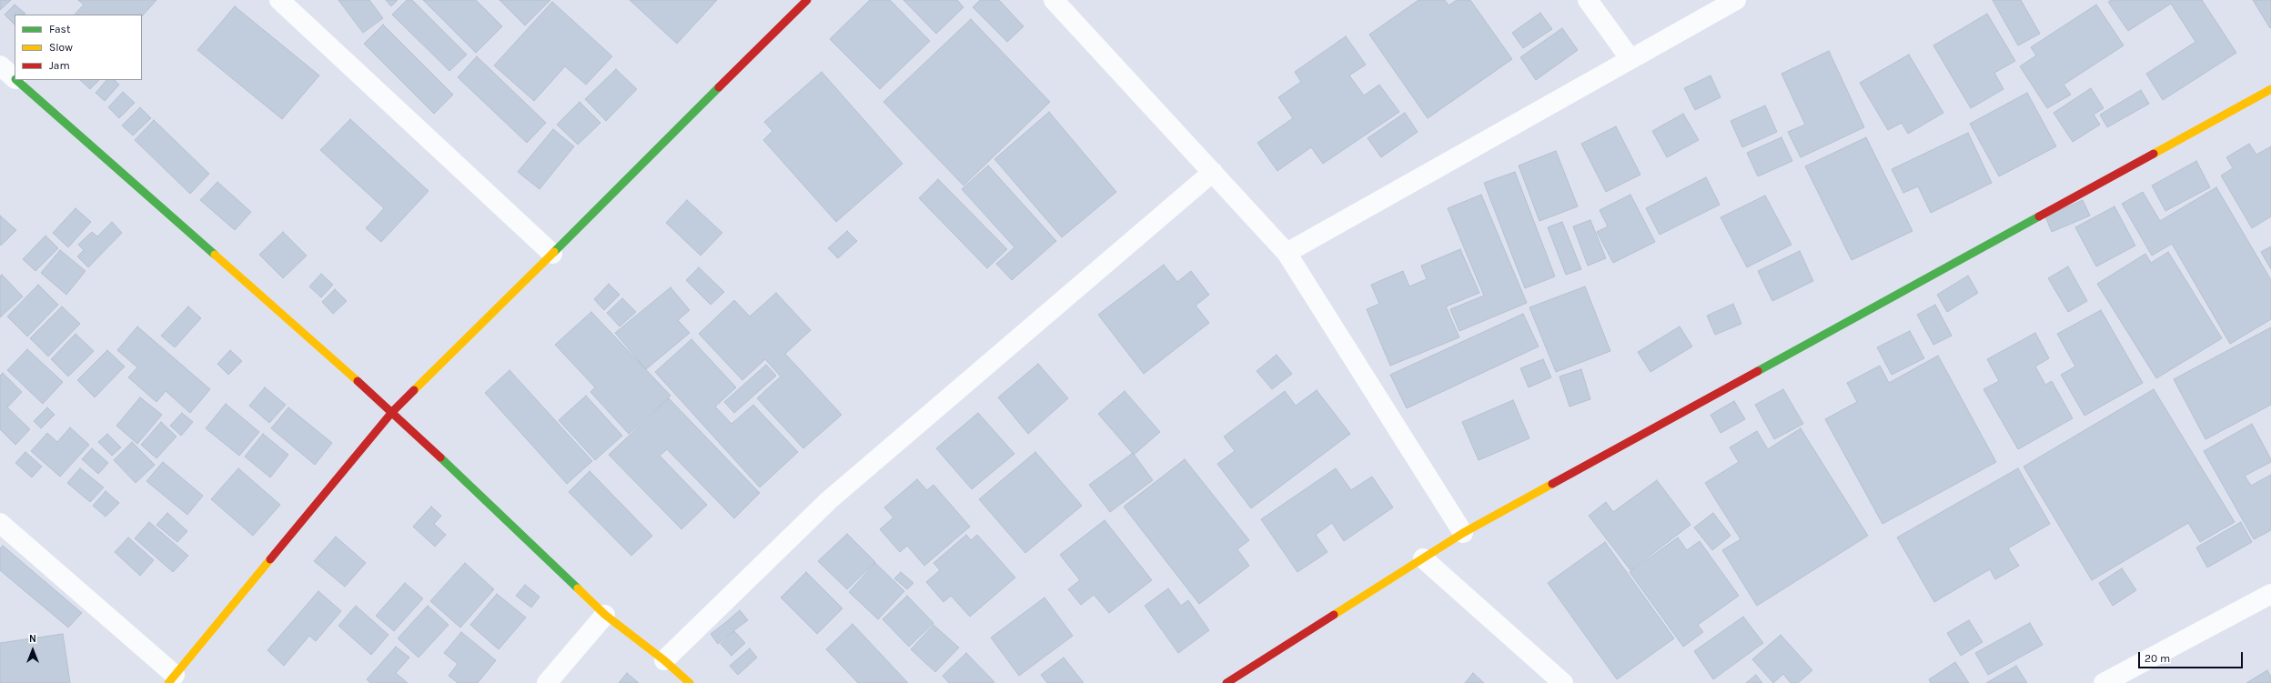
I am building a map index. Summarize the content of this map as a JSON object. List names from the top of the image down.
{
  "legend": ["Fast", "Slow", "Jam"],
  "scale_bar": "20 m",
  "north": "top"
}
